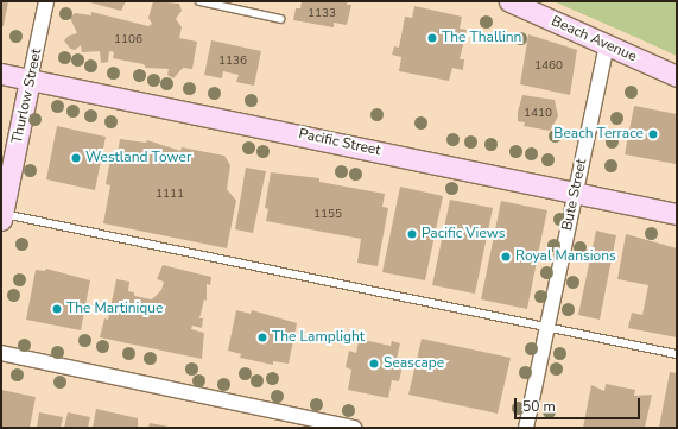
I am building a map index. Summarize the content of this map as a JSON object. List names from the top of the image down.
{
  "streets": {
    "street": [
      "Beach Avenue",
      "Thurlow Street",
      "Pacific Street",
      "Bute Street"
    ]
  },
  "crossings": [
    ["Beach Avenue", "Bute Street"],
    ["Thurlow Street", "Pacific Street"],
    ["Pacific Street", "Bute Street"]
  ],
  "places": [
    "The Thallinn",
    "Beach Terrace",
    "Westland Tower",
    "Pacific Views",
    "Royal Mansions",
    "The Martinique",
    "The Lamplight",
    "Seascape"
  ],
  "house_numbers": [
    "1133",
    "1106",
    "1136",
    "1460",
    "1410",
    "1111",
    "1155"
  ],
  "scale_bar": "50 m"
}
